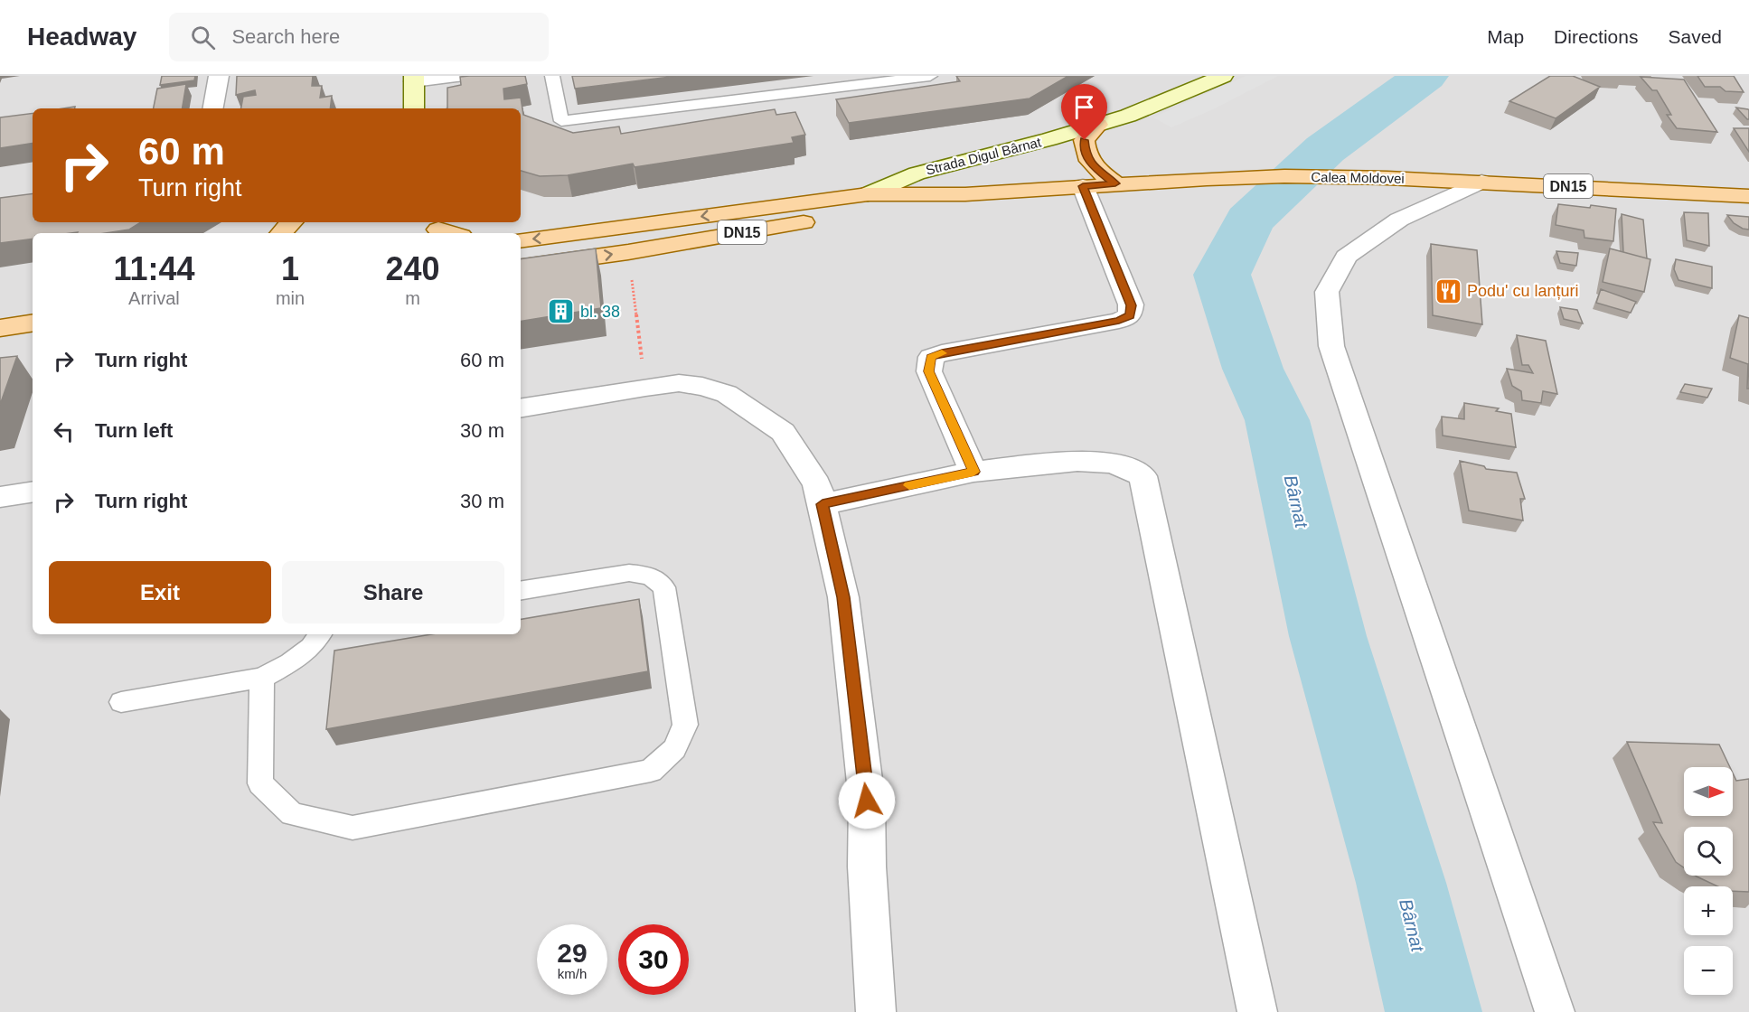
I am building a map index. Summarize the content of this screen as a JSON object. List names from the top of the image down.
{
  "streets": {
    "main road": ["Calea Moldovei", "DN15"],
    "street": ["Strada Digul Bârnat"]
  },
  "crossings": [
    ["Strada Digul Bârnat", "DN15"],
    ["Calea Moldovei", "DN15"]
  ],
  "water": ["Bârnat"],
  "places": {
    "restaurant": ["Podu' cu lanțuri"],
    "building": ["bl. 38"]
  },
  "north": "right",
  "page": {
    "header": "Headway",
    "search": "Search here",
    "nav": ["Map", "Directions", "Saved"],
    "turn": ["60 m", "Turn right"],
    "eta": [
      "11:44",
      "Arrival",
      "1",
      "min",
      "240",
      "m"
    ],
    "list": [
      {
        "name": "Turn right",
        "value": "60 m"
      },
      {
        "name": "Turn left",
        "value": "30 m"
      },
      {
        "name": "Turn right",
        "value": "30 m"
      }
    ],
    "buttons": ["Exit", "Share"],
    "map_buttons": ["+", "−"],
    "speed": "29 km/h",
    "limit": "30"
  }
}
